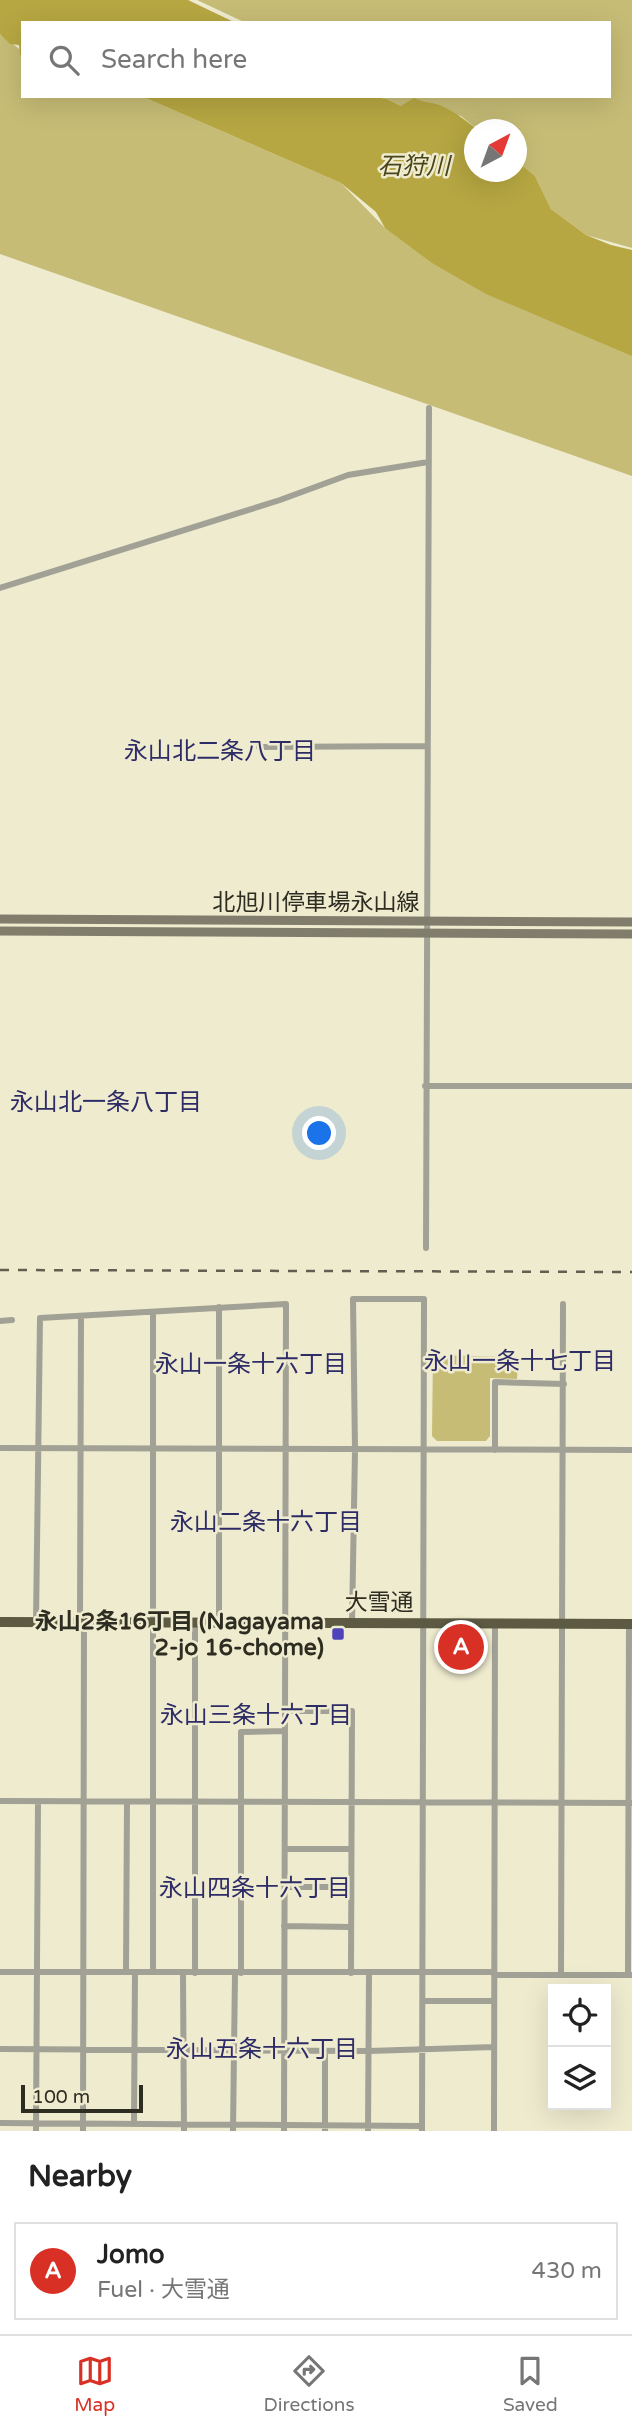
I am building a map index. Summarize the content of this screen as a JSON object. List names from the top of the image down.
{
  "streets": {
    "highway": ["大雪通"],
    "main road": ["北旭川停車場永山線"]
  },
  "districts": [
    "永山北二条八丁目",
    "永山北一条八丁目",
    "永山一条十七丁目",
    "永山一条十六丁目",
    "永山二条十六丁目",
    "永山三条十六丁目",
    "永山四条十六丁目",
    "永山五条十六丁目"
  ],
  "water": ["石狩川"],
  "places": {
    "transit": ["永山2条16丁目 (Nagayama 2-jo 16-chome)"]
  },
  "scale_bar": "100 m",
  "north": "top right",
  "page": {
    "search": "Search here",
    "pins": "A",
    "scale": "100 m",
    "heading": "Nearby",
    "list": [
      {
        "mark": "A",
        "name": "Jomo",
        "note": "Fuel · 大雪通",
        "value": "430 m"
      }
    ],
    "nav": ["Map", "Directions", "Saved"]
  }
}
